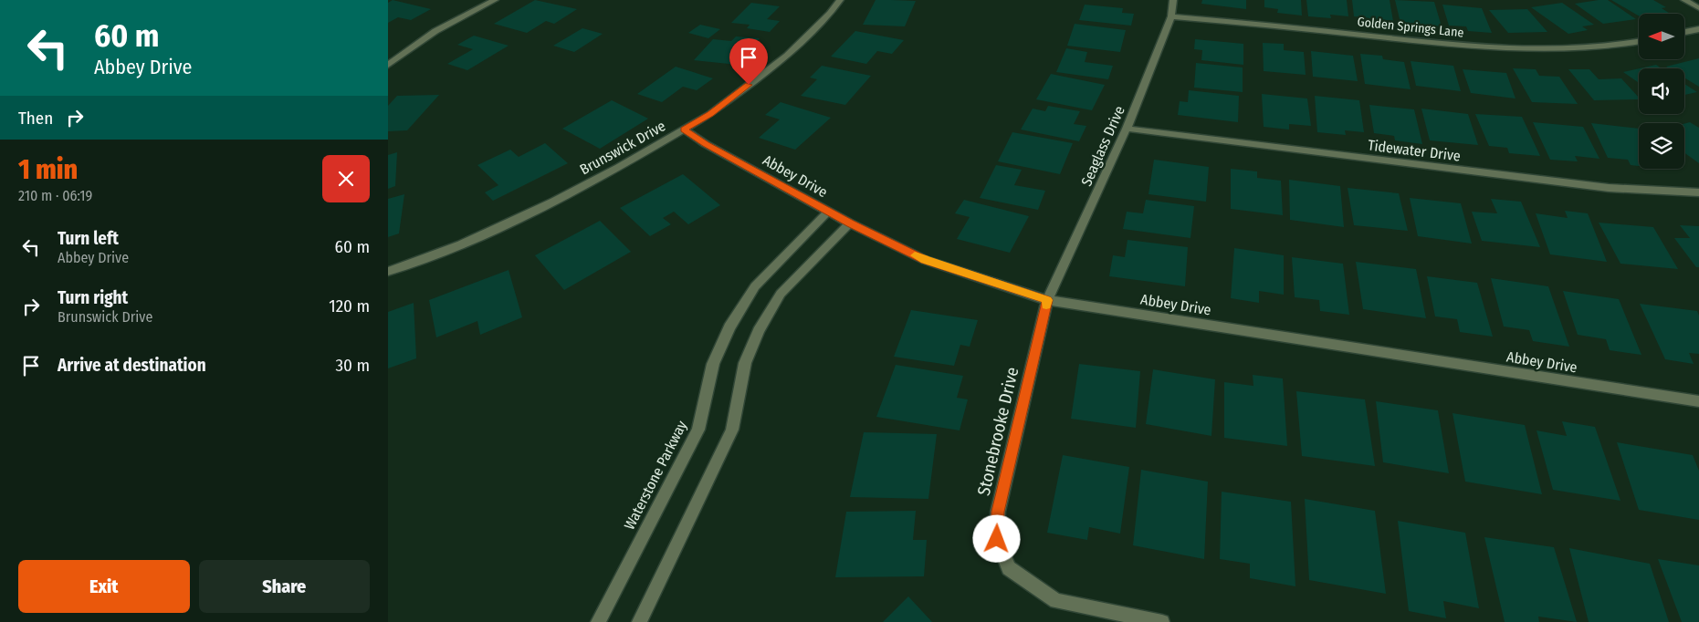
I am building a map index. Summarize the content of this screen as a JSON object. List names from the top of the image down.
{
  "streets": {
    "street": [
      "Golden Springs Lane",
      "Seaglass Drive",
      "Brunswick Drive",
      "Tidewater Drive",
      "Abbey Drive",
      "Stonebrooke Drive",
      "Waterstone Parkway"
    ]
  },
  "crossings": [
    ["Golden Springs Lane", "Seaglass Drive"],
    ["Seaglass Drive", "Tidewater Drive"],
    ["Seaglass Drive", "Abbey Drive"],
    ["Seaglass Drive", "Stonebrooke Drive"],
    ["Brunswick Drive", "Abbey Drive"],
    ["Abbey Drive", "Stonebrooke Drive"],
    ["Abbey Drive", "Waterstone Parkway"]
  ],
  "north": "left",
  "page": {
    "turn": ["60 m", "Abbey Drive"],
    "then": "Then",
    "heading": ["1 min", "210 m · 06:19"],
    "list": [
      {
        "name": "Turn left",
        "note": "Abbey Drive",
        "value": "60 m"
      },
      {
        "name": "Turn right",
        "note": "Brunswick Drive",
        "value": "120 m"
      },
      {
        "name": "Arrive at destination",
        "value": "30 m"
      }
    ],
    "buttons": ["Exit", "Share"]
  }
}
